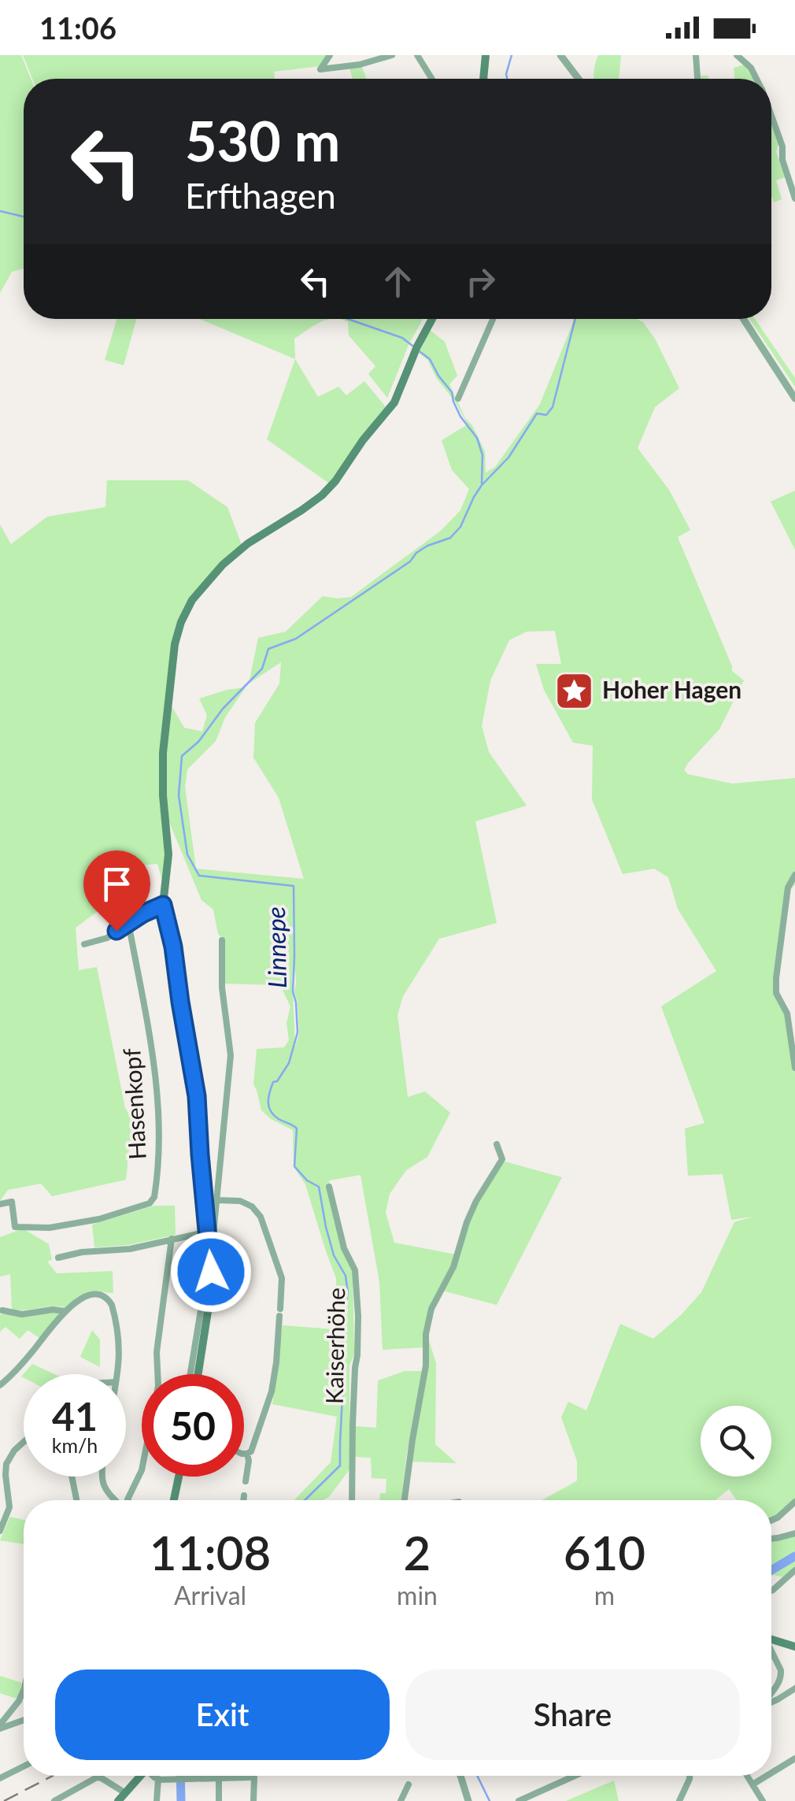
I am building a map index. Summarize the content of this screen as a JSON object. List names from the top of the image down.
{
  "streets": {
    "street": ["Hasenkopf", "Kaiserhöhe"]
  },
  "water": ["Linnepe"],
  "places": {
    "place": ["Hoher Hagen"]
  },
  "page": {
    "status": "11:06",
    "turn": ["530 m", "Erfthagen"],
    "speed": "41 km/h",
    "limit": "50",
    "eta": [
      "11:08",
      "Arrival",
      "2",
      "min",
      "610",
      "m"
    ],
    "buttons": ["Exit", "Share"]
  }
}
